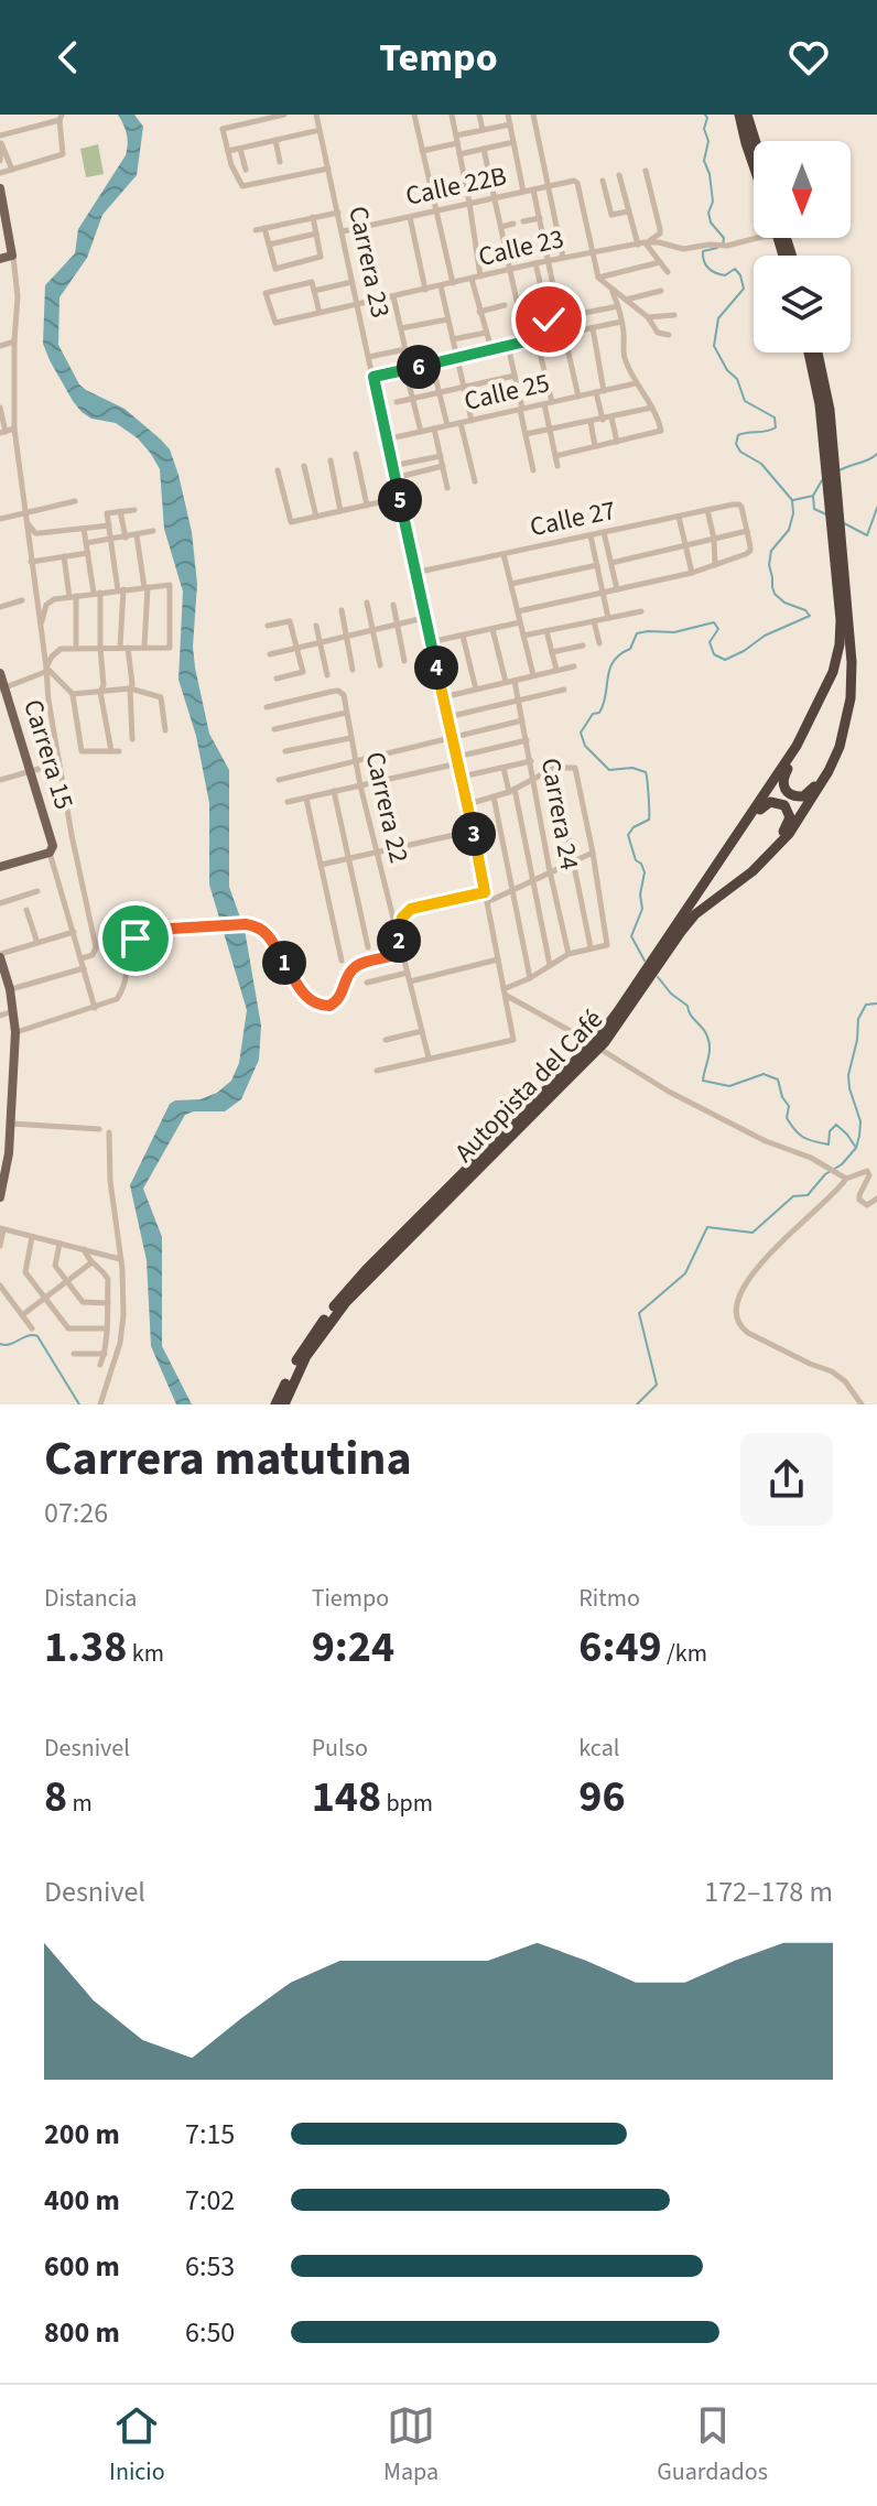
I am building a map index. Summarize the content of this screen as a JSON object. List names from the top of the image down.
{
  "streets": {
    "highway": ["Autopista del Café"],
    "main road": ["Carrera 15"],
    "street": [
      "Calle 22B",
      "Calle 23",
      "Carrera 23",
      "Calle 25",
      "Calle 27",
      "Carrera 22",
      "Carrera 24"
    ]
  },
  "crossings": [
    ["Calle 22B", "Calle 23"],
    ["Calle 22B", "Carrera 23"],
    ["Calle 23", "Carrera 23"],
    ["Carrera 23", "Calle 25"],
    ["Carrera 23", "Calle 27"],
    ["Carrera 23", "Carrera 22"]
  ],
  "north": "bottom",
  "page": {
    "header": "Tempo",
    "pins": [
      "6",
      "5",
      "4",
      "3",
      "2",
      "1"
    ],
    "heading": ["Carrera matutina", "07:26"],
    "stats": [
      ["Distancia", "1.38 km"],
      ["Tiempo", "9:24"],
      ["Ritmo", "6:49 /km"],
      ["Desnivel", "8 m"],
      ["Pulso", "148 bpm"],
      ["kcal", "96"]
    ],
    "chart": ["Desnivel", "172–178 m"],
    "list": [
      {
        "name": "200 m",
        "note": "7:15"
      },
      {
        "name": "400 m",
        "note": "7:02"
      },
      {
        "name": "600 m",
        "note": "6:53"
      },
      {
        "name": "800 m",
        "note": "6:50"
      }
    ],
    "tabs": ["Inicio", "Mapa", "Guardados"]
  }
}
